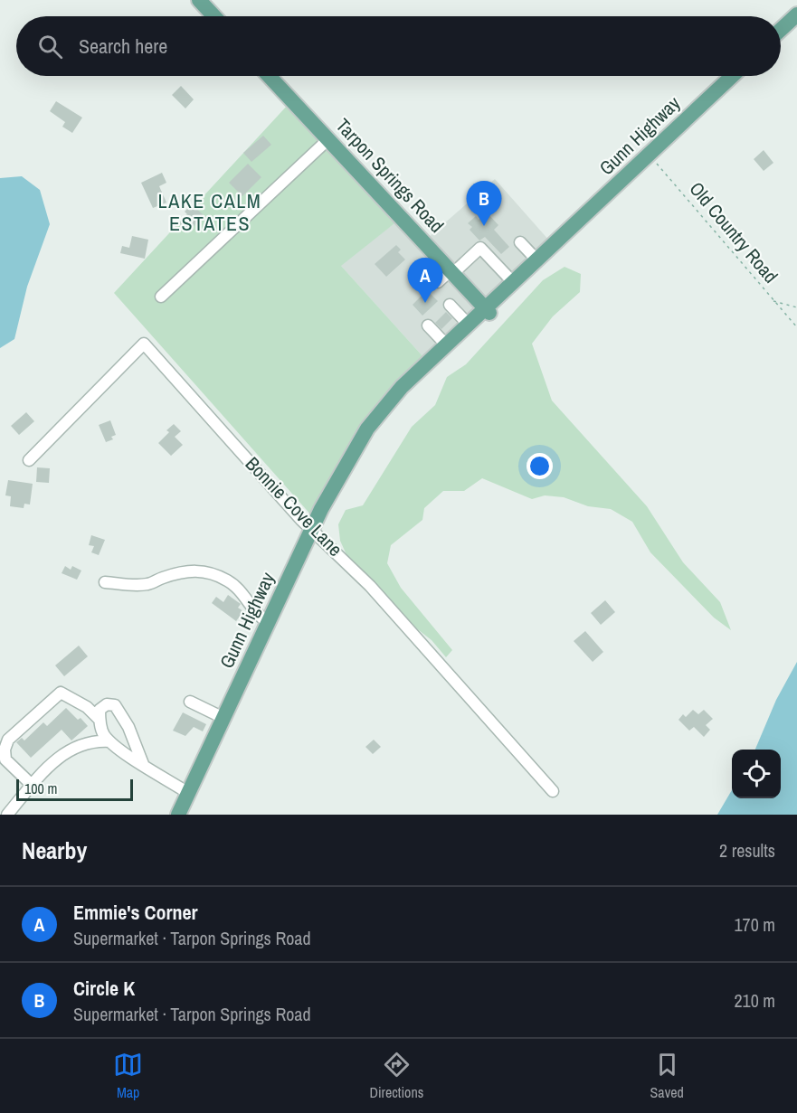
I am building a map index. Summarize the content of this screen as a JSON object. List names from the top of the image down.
{
  "streets": {
    "main road": ["Gunn Highway", "Tarpon Springs Road"],
    "street": ["Bonnie Cove Lane"],
    "path": ["Old Country Road"]
  },
  "crossings": [
    ["Gunn Highway", "Tarpon Springs Road"],
    ["Gunn Highway", "Old Country Road"],
    ["Gunn Highway", "Bonnie Cove Lane"]
  ],
  "districts": ["LAKE CALM ESTATES"],
  "scale_bar": "100 m",
  "page": {
    "search": "Search here",
    "pins": ["B", "A"],
    "scale": "100 m",
    "heading": ["Nearby", "2 results"],
    "list": [
      {
        "mark": "A",
        "name": "Emmie's Corner",
        "note": "Supermarket · Tarpon Springs Road",
        "value": "170 m"
      },
      {
        "mark": "B",
        "name": "Circle K",
        "note": "Supermarket · Tarpon Springs Road",
        "value": "210 m"
      }
    ],
    "nav": ["Map", "Directions", "Saved"]
  }
}
